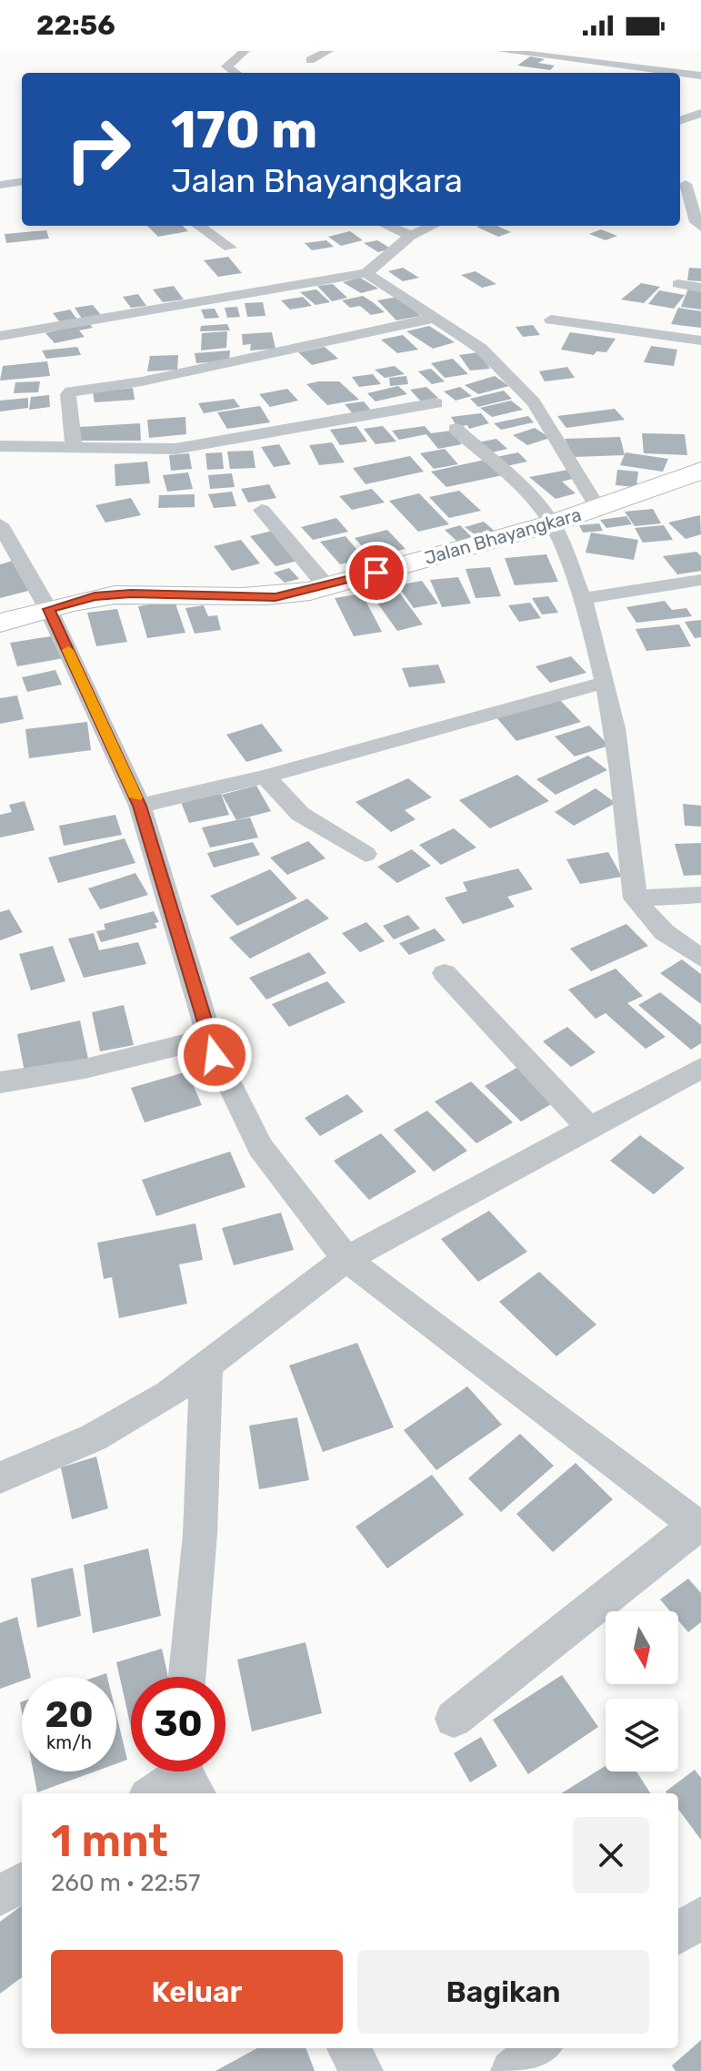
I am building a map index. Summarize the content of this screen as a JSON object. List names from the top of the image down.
{
  "streets": {
    "street": ["Jalan Bhayangkara"]
  },
  "north": "bottom",
  "page": {
    "status": "22:56",
    "turn": ["170 m", "Jalan Bhayangkara"],
    "speed": "20 km/h",
    "limit": "30",
    "heading": ["1 mnt", "260 m · 22:57"],
    "buttons": ["Keluar", "Bagikan"]
  }
}
